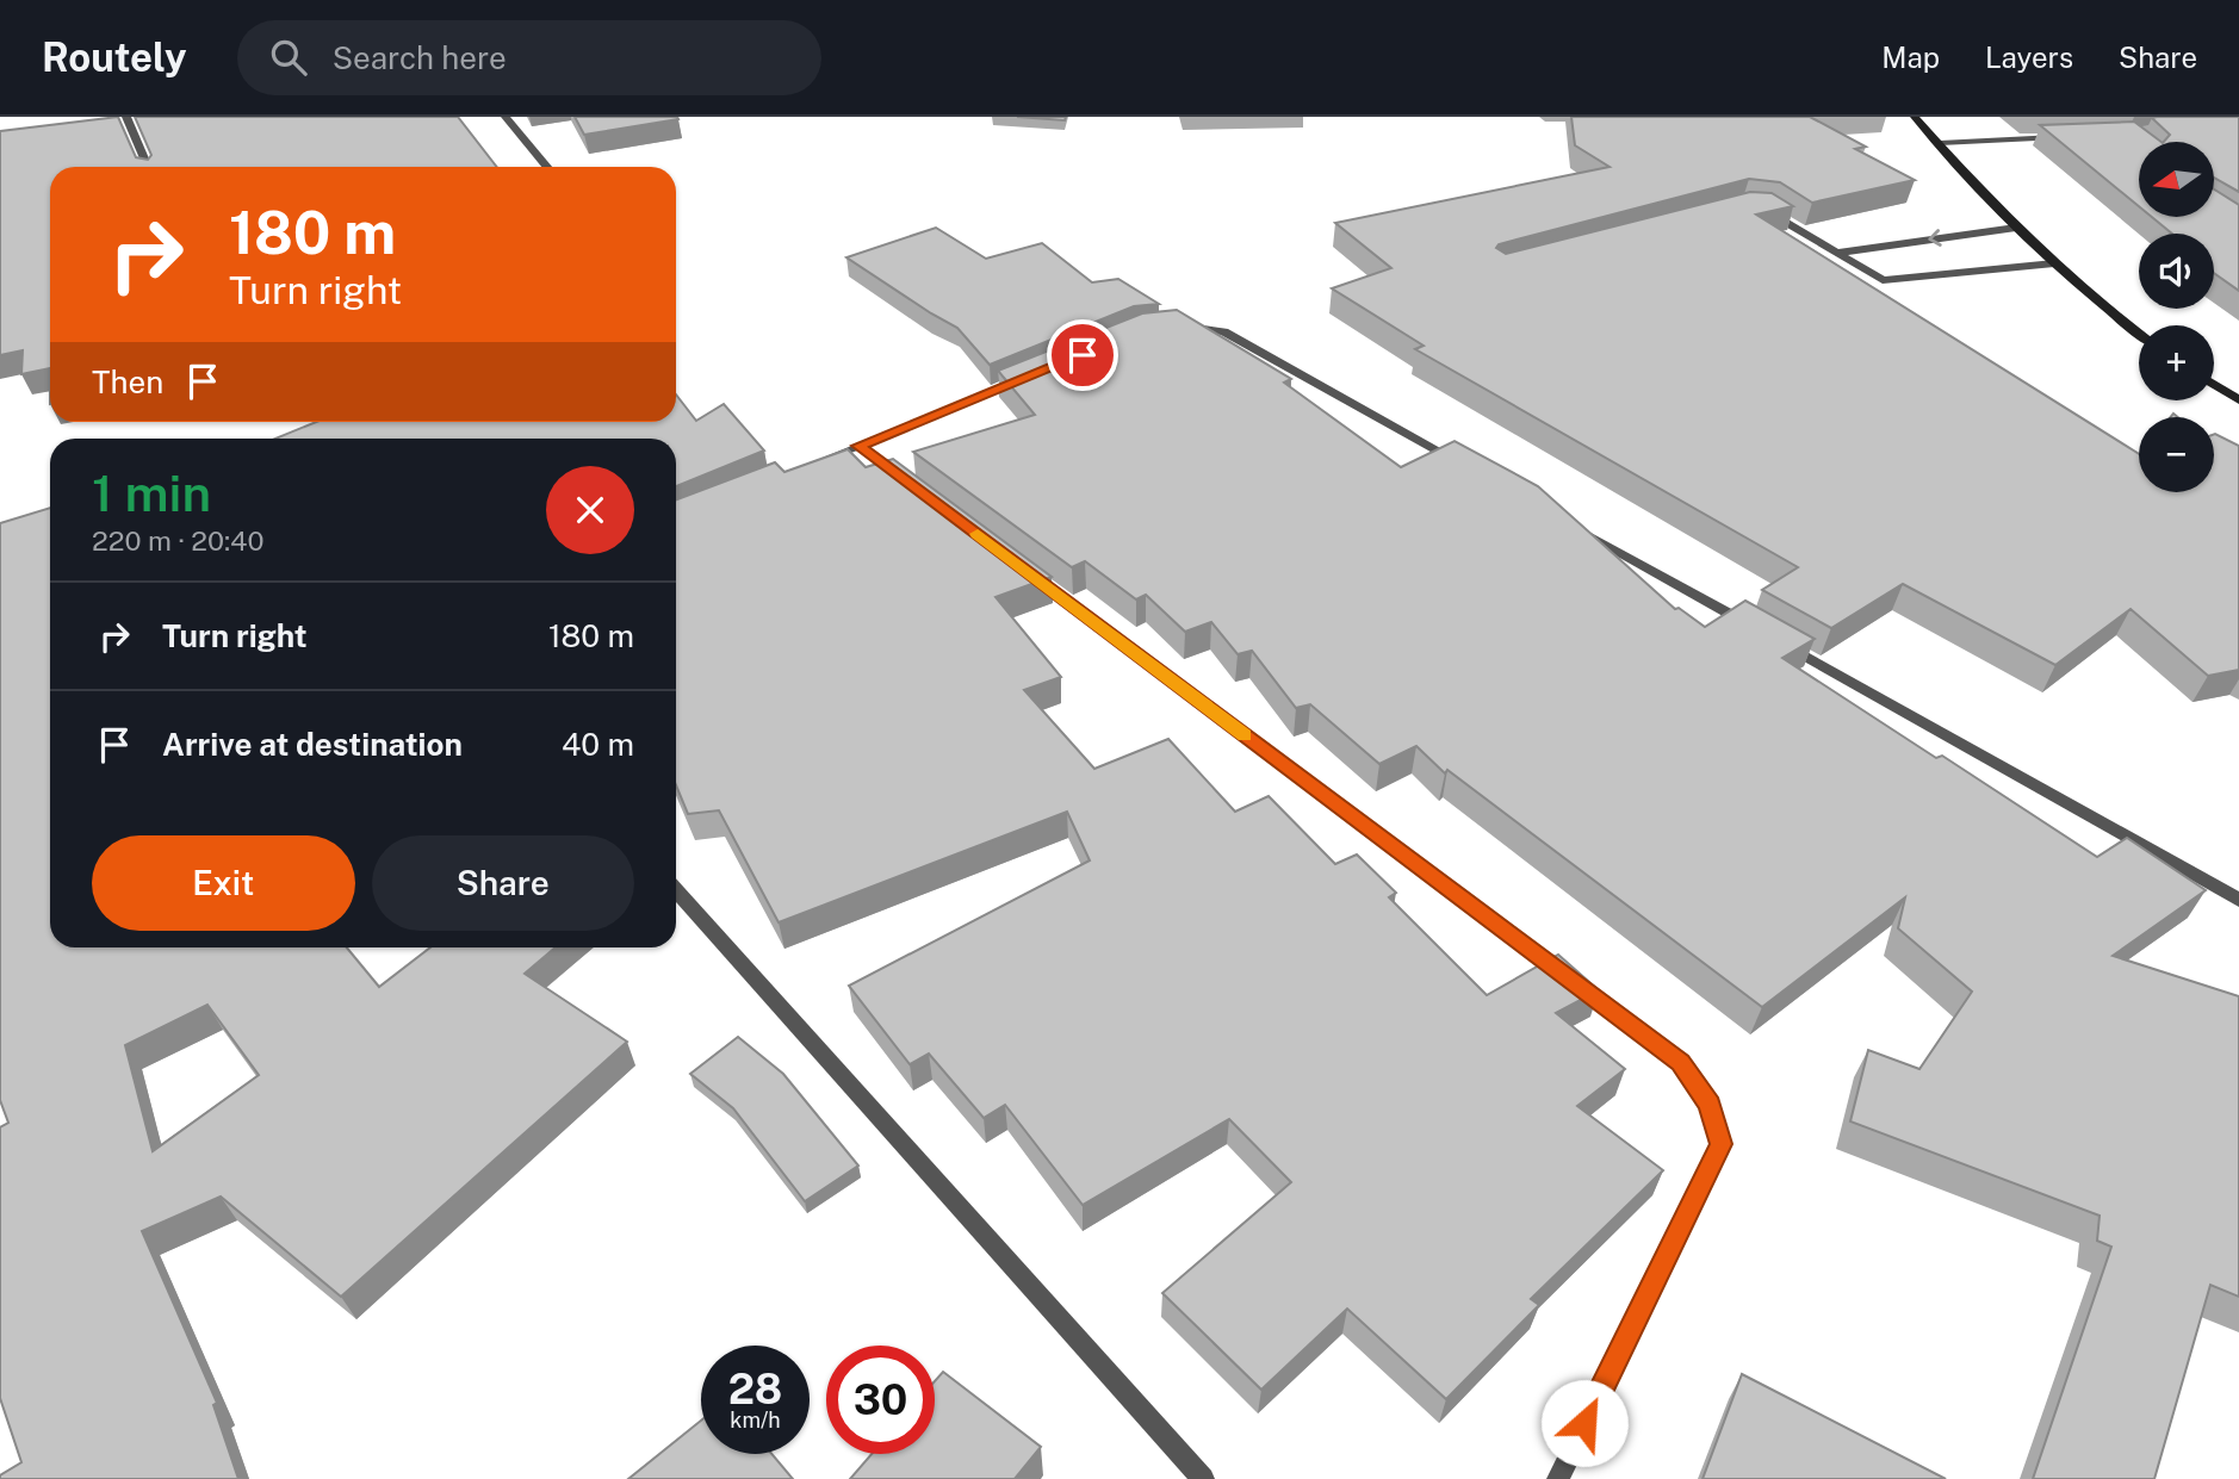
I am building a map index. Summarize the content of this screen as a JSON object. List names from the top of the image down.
{
  "north": "left",
  "page": {
    "header": "Routely",
    "search": "Search here",
    "nav": ["Map", "Layers", "Share"],
    "map_buttons": ["+", "−"],
    "turn": ["180 m", "Turn right"],
    "then": "Then",
    "heading": ["1 min", "220 m · 20:40"],
    "list": [
      {
        "name": "Turn right",
        "value": "180 m"
      },
      {
        "name": "Arrive at destination",
        "value": "40 m"
      }
    ],
    "buttons": ["Exit", "Share"],
    "speed": "28 km/h",
    "limit": "30"
  }
}
